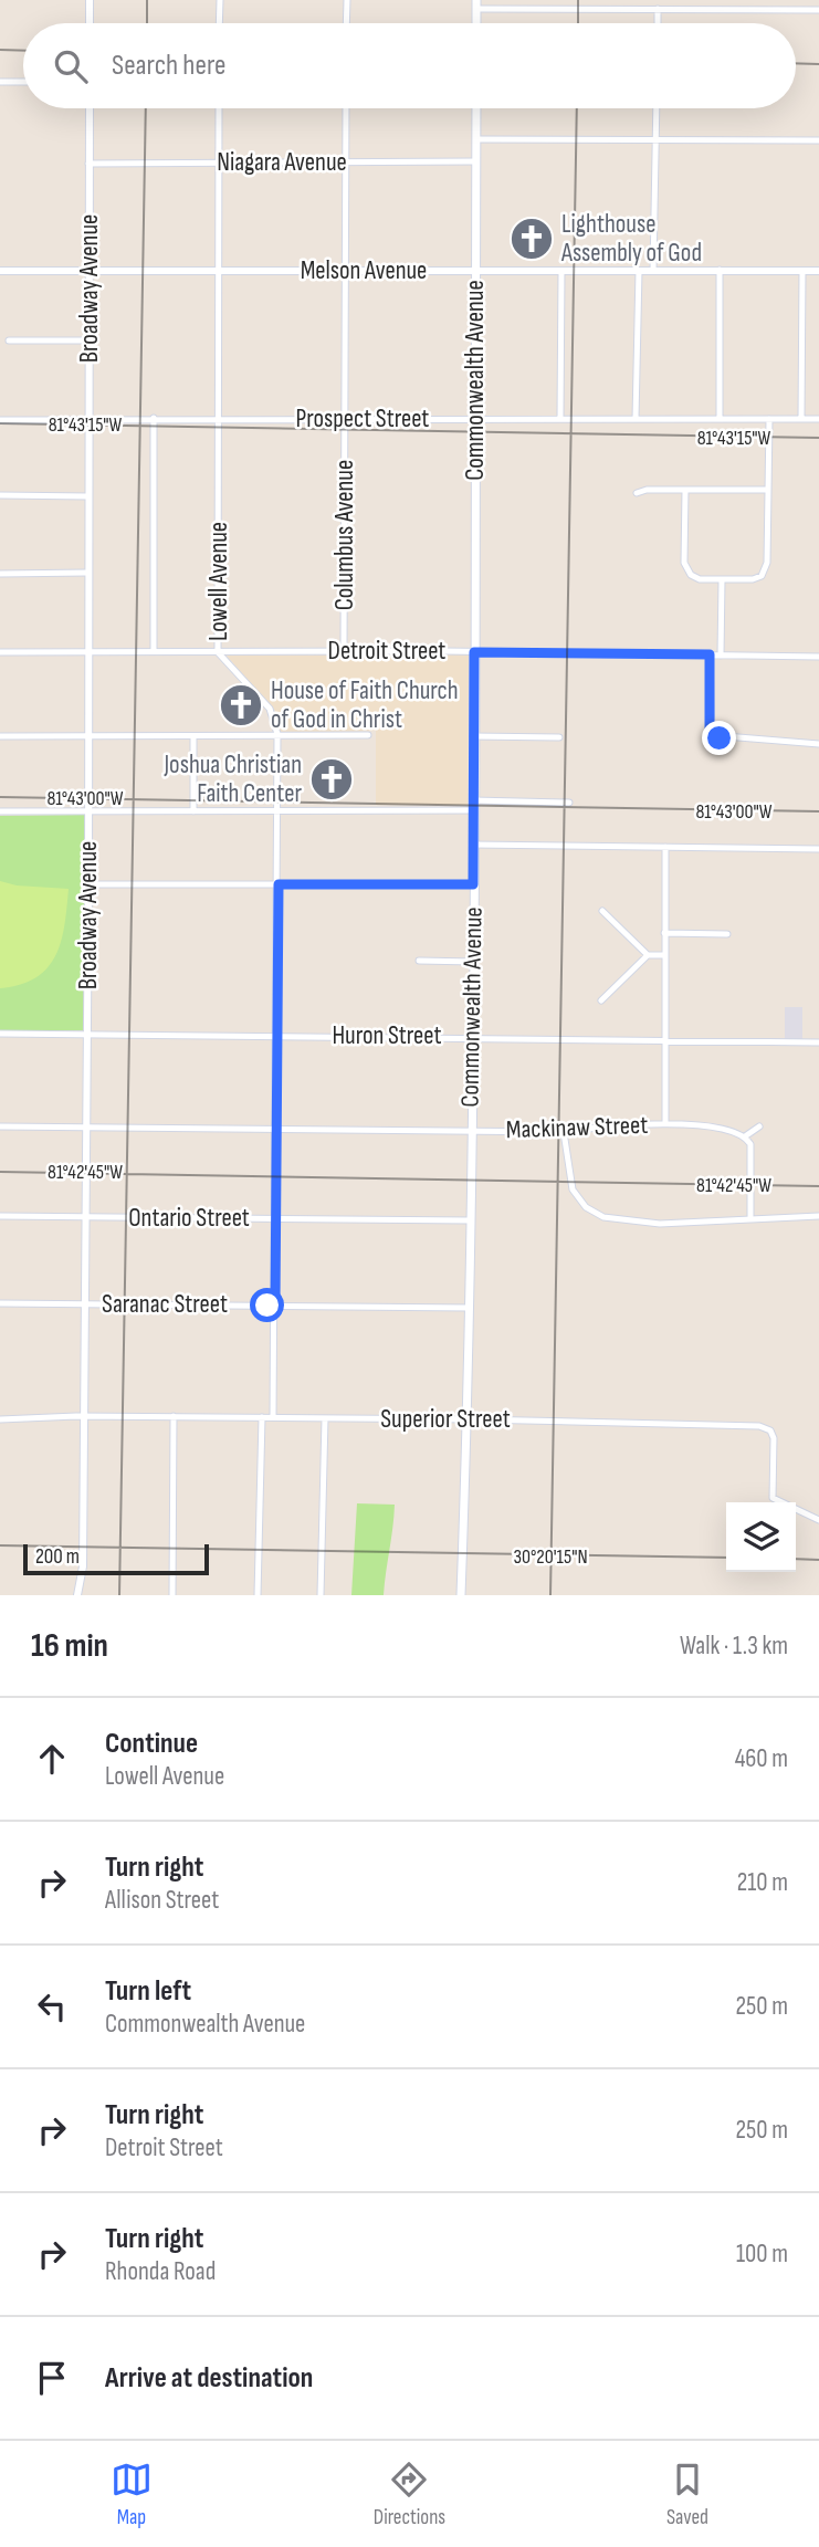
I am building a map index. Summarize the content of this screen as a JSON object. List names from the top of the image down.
{
  "streets": {
    "main road": ["Commonwealth Avenue"],
    "street": [
      "Niagara Avenue",
      "Melson Avenue",
      "Broadway Avenue",
      "Prospect Street",
      "Columbus Avenue",
      "Lowell Avenue",
      "Detroit Street",
      "Huron Street",
      "Mackinaw Street",
      "Ontario Street",
      "Saranac Street",
      "Superior Street"
    ]
  },
  "crossings": [
    ["Niagara Avenue", "Broadway Avenue"],
    ["Niagara Avenue", "Commonwealth Avenue"],
    ["Niagara Avenue", "Columbus Avenue"],
    ["Niagara Avenue", "Lowell Avenue"],
    ["Melson Avenue", "Broadway Avenue"],
    ["Melson Avenue", "Commonwealth Avenue"],
    ["Melson Avenue", "Columbus Avenue"],
    ["Melson Avenue", "Lowell Avenue"],
    ["Broadway Avenue", "Prospect Street"],
    ["Broadway Avenue", "Detroit Street"],
    ["Broadway Avenue", "Huron Street"],
    ["Broadway Avenue", "Mackinaw Street"],
    ["Broadway Avenue", "Ontario Street"],
    ["Broadway Avenue", "Saranac Street"],
    ["Broadway Avenue", "Superior Street"],
    ["Commonwealth Avenue", "Prospect Street"],
    ["Commonwealth Avenue", "Detroit Street"],
    ["Commonwealth Avenue", "Huron Street"],
    ["Commonwealth Avenue", "Mackinaw Street"],
    ["Commonwealth Avenue", "Ontario Street"],
    ["Commonwealth Avenue", "Saranac Street"],
    ["Commonwealth Avenue", "Superior Street"],
    ["Prospect Street", "Columbus Avenue"],
    ["Prospect Street", "Lowell Avenue"],
    ["Columbus Avenue", "Detroit Street"],
    ["Lowell Avenue", "Detroit Street"],
    ["Lowell Avenue", "Huron Street"],
    ["Lowell Avenue", "Mackinaw Street"],
    ["Lowell Avenue", "Ontario Street"],
    ["Lowell Avenue", "Saranac Street"],
    ["Lowell Avenue", "Superior Street"]
  ],
  "places": {
    "church": ["Lighthouse Assembly of God", "House of Faith Church of God in Christ", "Joshua Christian Faith Center"]
  },
  "scale_bar": "200 m",
  "page": {
    "search": "Search here",
    "scale": "200 m",
    "heading": ["16 min", "Walk · 1.3 km"],
    "list": [
      ["Continue", "Lowell Avenue", "460 m"],
      ["Turn right", "Allison Street", "210 m"],
      ["Turn left", "Commonwealth Avenue", "250 m"],
      ["Turn right", "Detroit Street", "250 m"],
      ["Turn right", "Rhonda Road", "100 m"],
      "Arrive at destination"
    ],
    "nav": ["Map", "Directions", "Saved"]
  },
  "coordinates": [
    "81°43'15\"W",
    "81°43'00\"W",
    "81°42'45\"W",
    "30°20'15\"N"
  ]
}
